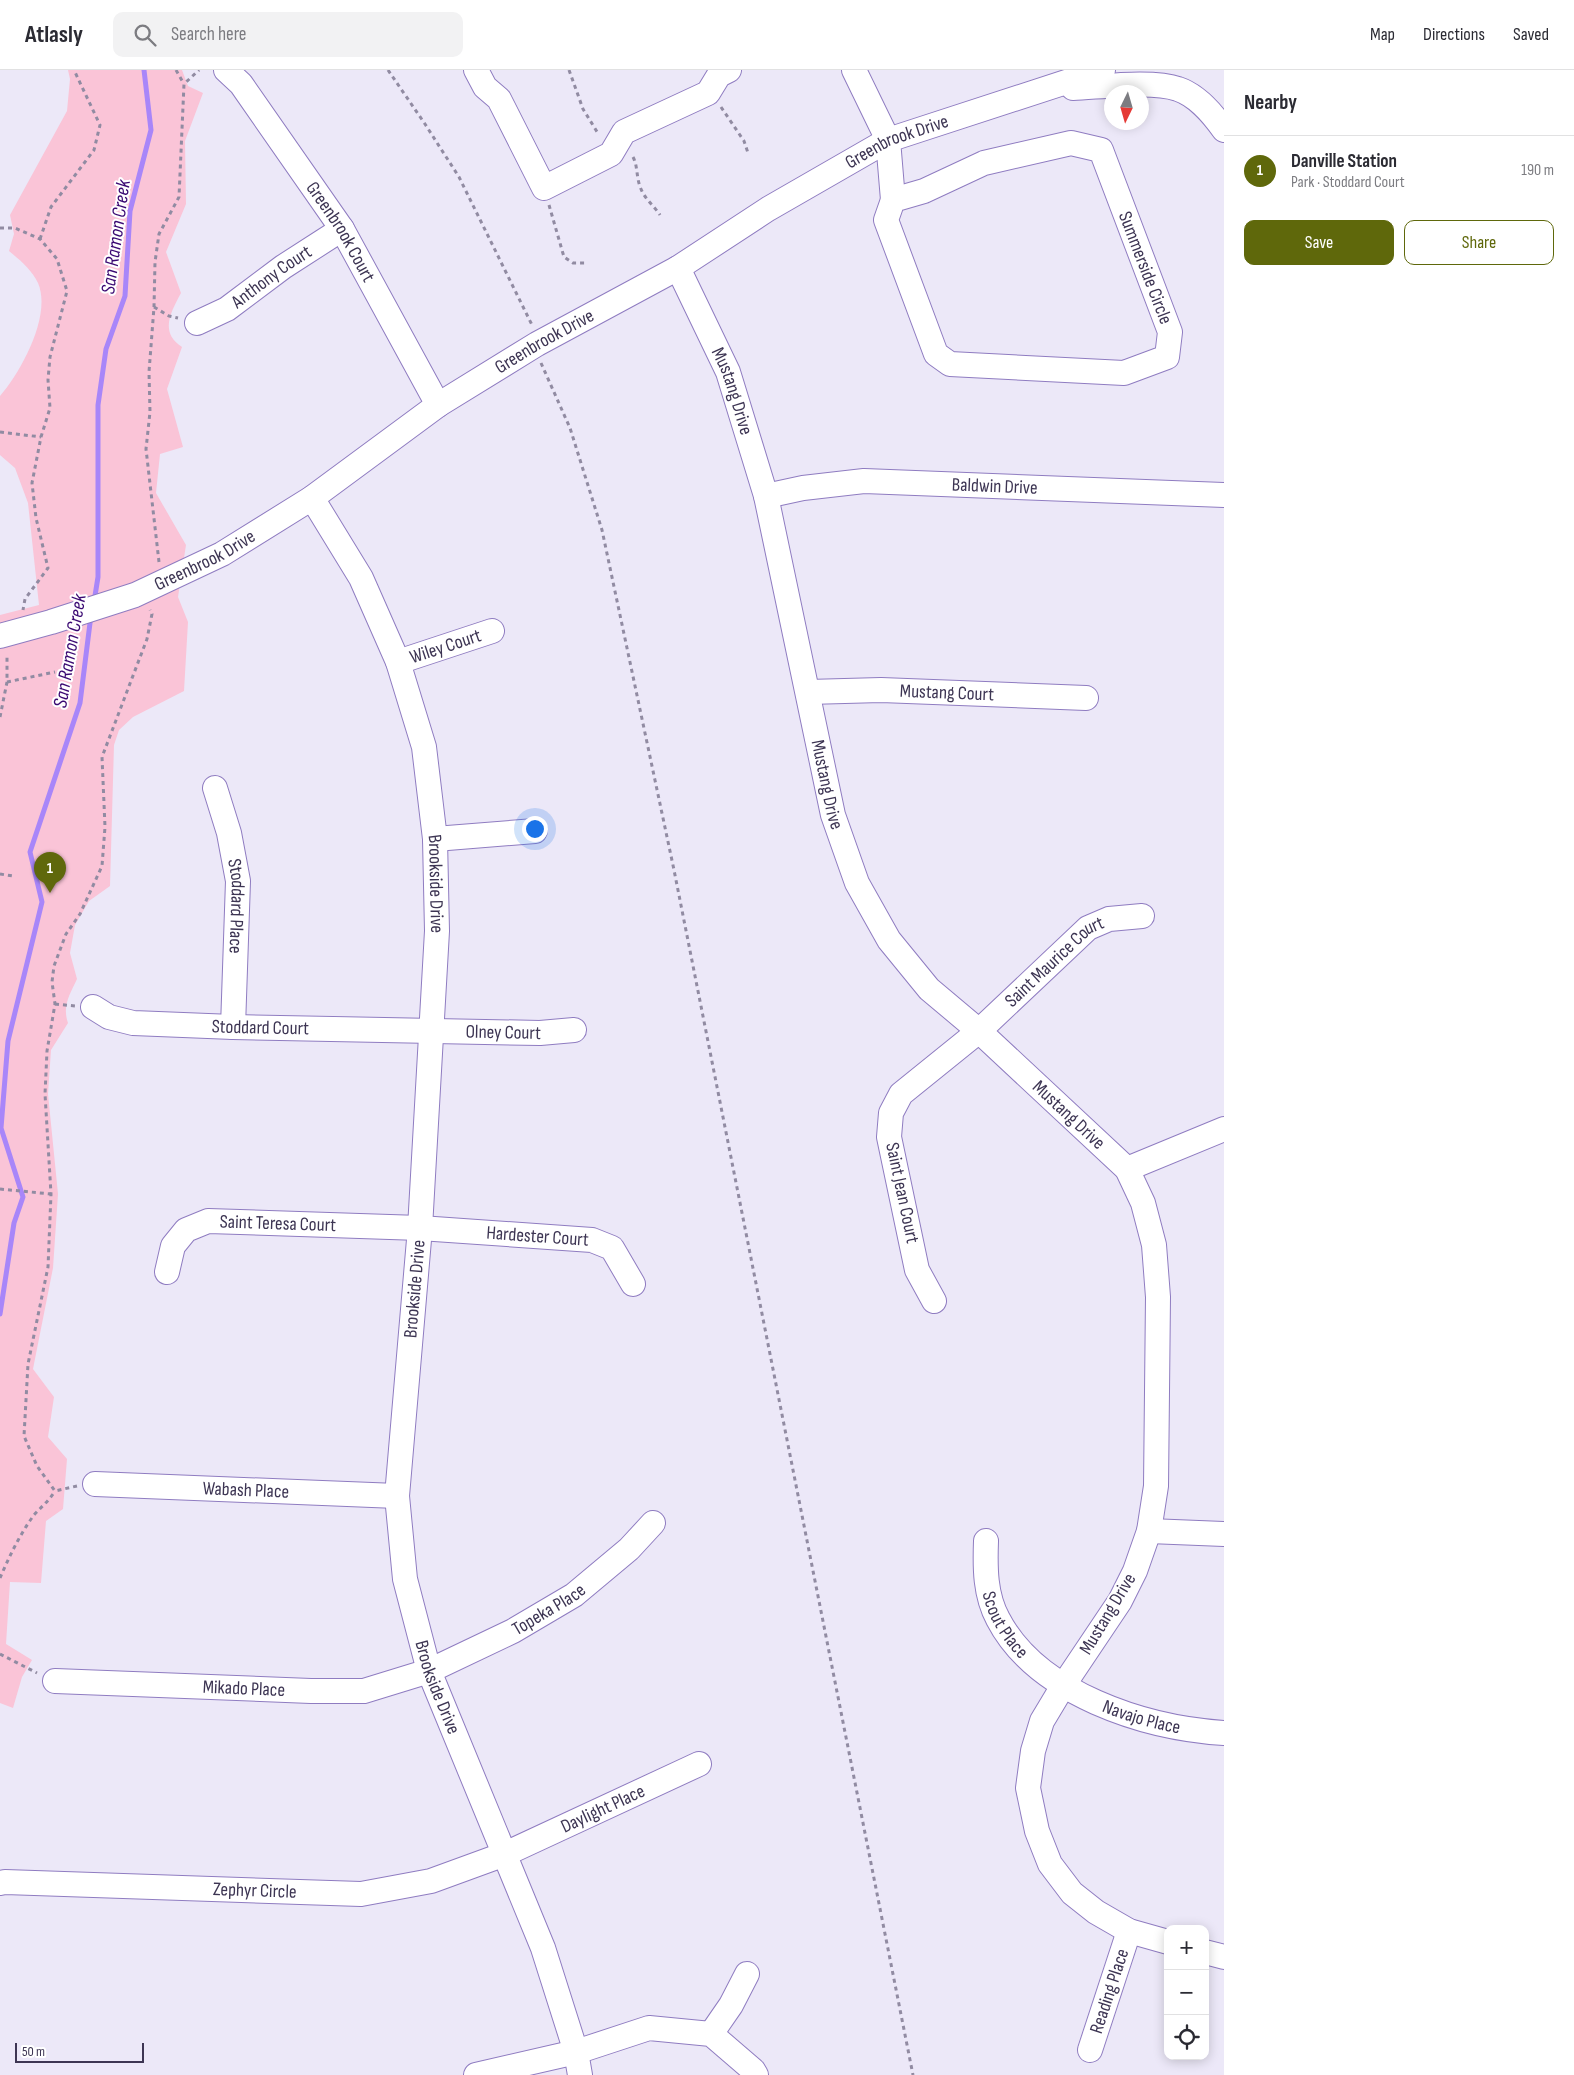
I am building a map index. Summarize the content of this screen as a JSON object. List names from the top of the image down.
{
  "streets": {
    "street": [
      "Greenbrook Drive",
      "Greenbrook Court",
      "Summerside Circle",
      "Anthony Court",
      "Mustang Drive",
      "Baldwin Drive",
      "Wiley Court",
      "Mustang Court",
      "Brookside Drive",
      "Stoddard Place",
      "Saint Maurice Court",
      "Stoddard Court",
      "Olney Court",
      "Saint Jean Court",
      "Saint Teresa Court",
      "Hardester Court",
      "Wabash Place",
      "Topeka Place",
      "Scout Place",
      "Mikado Place",
      "Navajo Place",
      "Daylight Place",
      "Zephyr Circle",
      "Reading Place"
    ]
  },
  "crossings": [
    ["Greenbrook Drive", "Greenbrook Court"],
    ["Greenbrook Drive", "Summerside Circle"],
    ["Greenbrook Drive", "Mustang Drive"],
    ["Greenbrook Drive", "Brookside Drive"],
    ["Greenbrook Court", "Anthony Court"],
    ["Mustang Drive", "Baldwin Drive"],
    ["Mustang Drive", "Mustang Court"],
    ["Mustang Drive", "Saint Maurice Court"],
    ["Mustang Drive", "Saint Jean Court"],
    ["Mustang Drive", "Scout Place"],
    ["Mustang Drive", "Navajo Place"],
    ["Mustang Drive", "Reading Place"],
    ["Wiley Court", "Brookside Drive"],
    ["Brookside Drive", "Stoddard Court"],
    ["Brookside Drive", "Olney Court"],
    ["Brookside Drive", "Saint Teresa Court"],
    ["Brookside Drive", "Hardester Court"],
    ["Brookside Drive", "Wabash Place"],
    ["Brookside Drive", "Topeka Place"],
    ["Brookside Drive", "Mikado Place"],
    ["Brookside Drive", "Daylight Place"],
    ["Brookside Drive", "Zephyr Circle"],
    ["Stoddard Place", "Stoddard Court"],
    ["Saint Maurice Court", "Saint Jean Court"],
    ["Stoddard Court", "Olney Court"],
    ["Saint Teresa Court", "Hardester Court"],
    ["Topeka Place", "Mikado Place"],
    ["Scout Place", "Navajo Place"],
    ["Daylight Place", "Zephyr Circle"]
  ],
  "water": ["San Ramon Creek"],
  "scale_bar": "50 m",
  "north": "bottom",
  "page": {
    "header": "Atlasly",
    "search": "Search here",
    "nav": ["Map", "Directions", "Saved"],
    "heading": "Nearby",
    "list": [
      {
        "mark": "1",
        "name": "Danville Station",
        "note": "Park · Stoddard Court",
        "value": "190 m"
      }
    ],
    "buttons": ["Save", "Share"],
    "pins": "1",
    "map_buttons": ["+", "−"],
    "scale": "50 m"
  }
}
